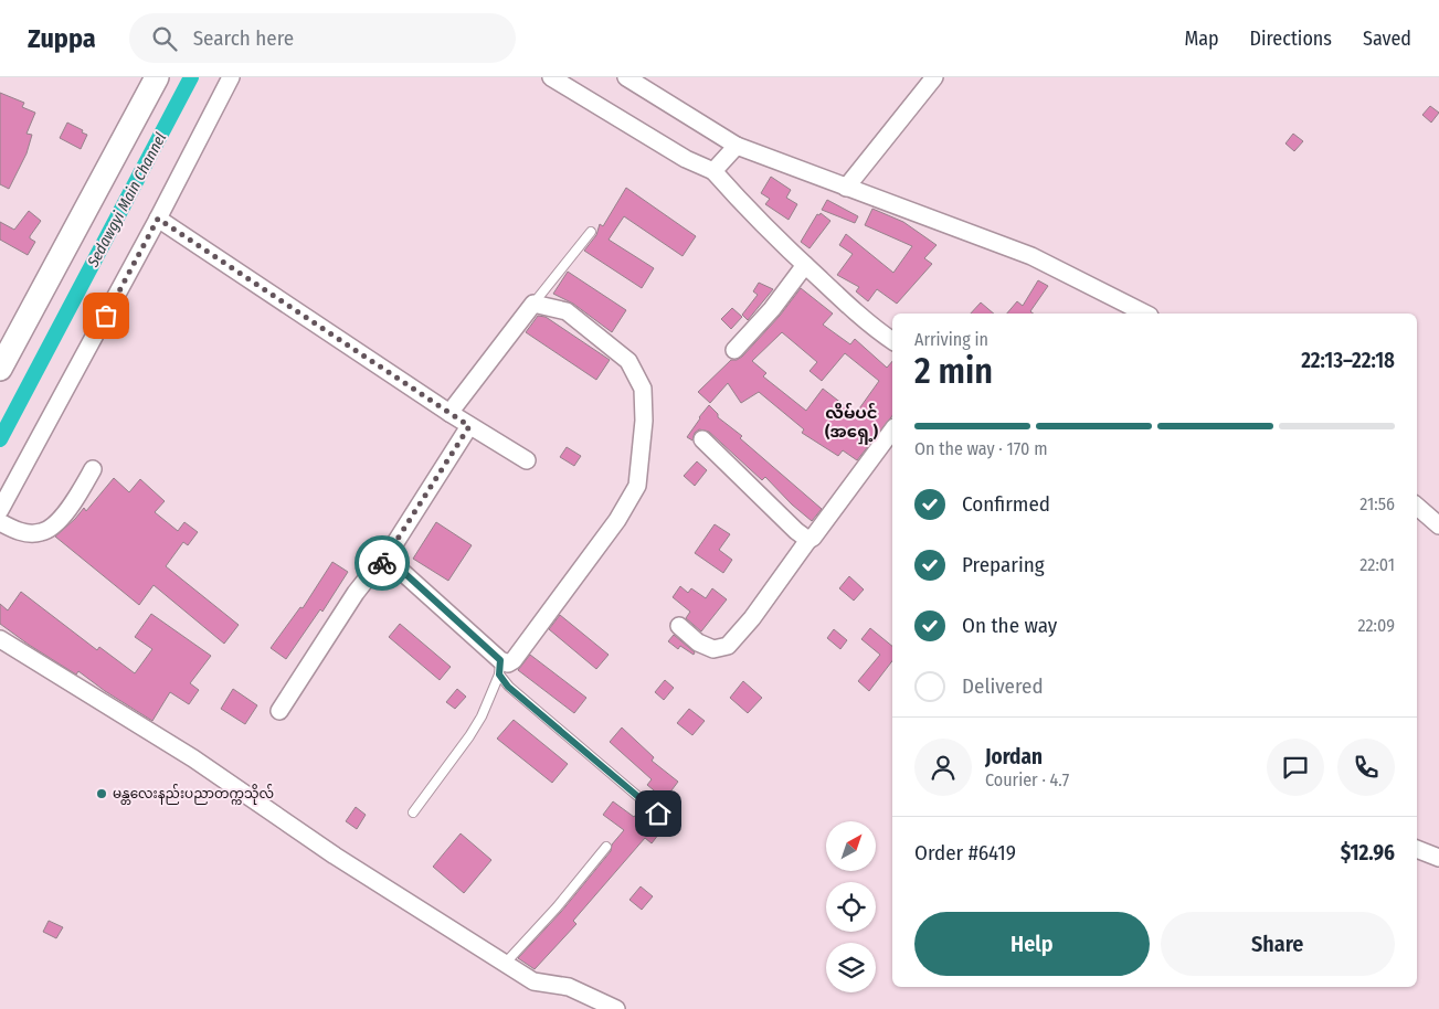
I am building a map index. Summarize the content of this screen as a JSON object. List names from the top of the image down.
{
  "districts": ["လိမ်ပင် (အရှေ့)"],
  "water": ["Sedawgyi Main Channel"],
  "places": ["မန္တလေးနည်းပညာတက္ကသိုလ်"],
  "north": "top right",
  "page": {
    "header": "Zuppa",
    "search": "Search here",
    "nav": ["Map", "Directions", "Saved"],
    "heading": ["2 min", "Arriving in", "22:13–22:18"],
    "panel": [
      "Jordan",
      "Courier · 4.7",
      "Order #6419",
      "$12.96"
    ],
    "bar": "On the way · 170 m",
    "list": [
      ["Confirmed", "21:56"],
      ["Preparing", "22:01"],
      ["On the way", "22:09"],
      "Delivered"
    ],
    "buttons": ["Help", "Share"]
  }
}
